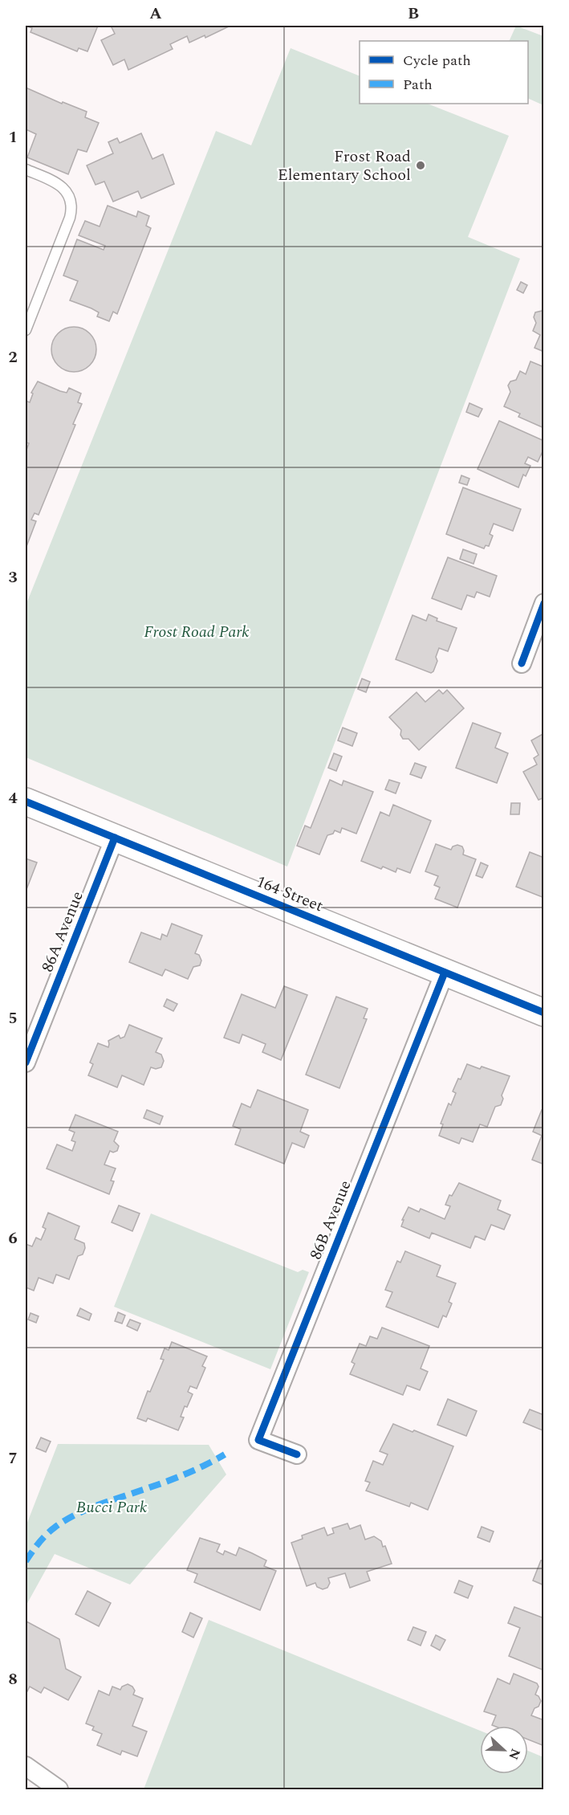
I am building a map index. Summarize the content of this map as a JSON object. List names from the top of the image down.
{
  "streets": {
    "street": ["164 Street", "86A Avenue", "86B Avenue"]
  },
  "crossings": [
    ["164 Street", "86A Avenue"],
    ["164 Street", "86B Avenue"]
  ],
  "parks": ["Frost Road Park", "Bucci Park"],
  "places": ["Frost Road Elementary School"],
  "legend": ["Cycle path", "Path"],
  "north": "right",
  "grid": {
    "columns": ["A", "B"],
    "rows": [
      "1",
      "2",
      "3",
      "4",
      "5",
      "6",
      "7",
      "8"
    ]
  }
}
